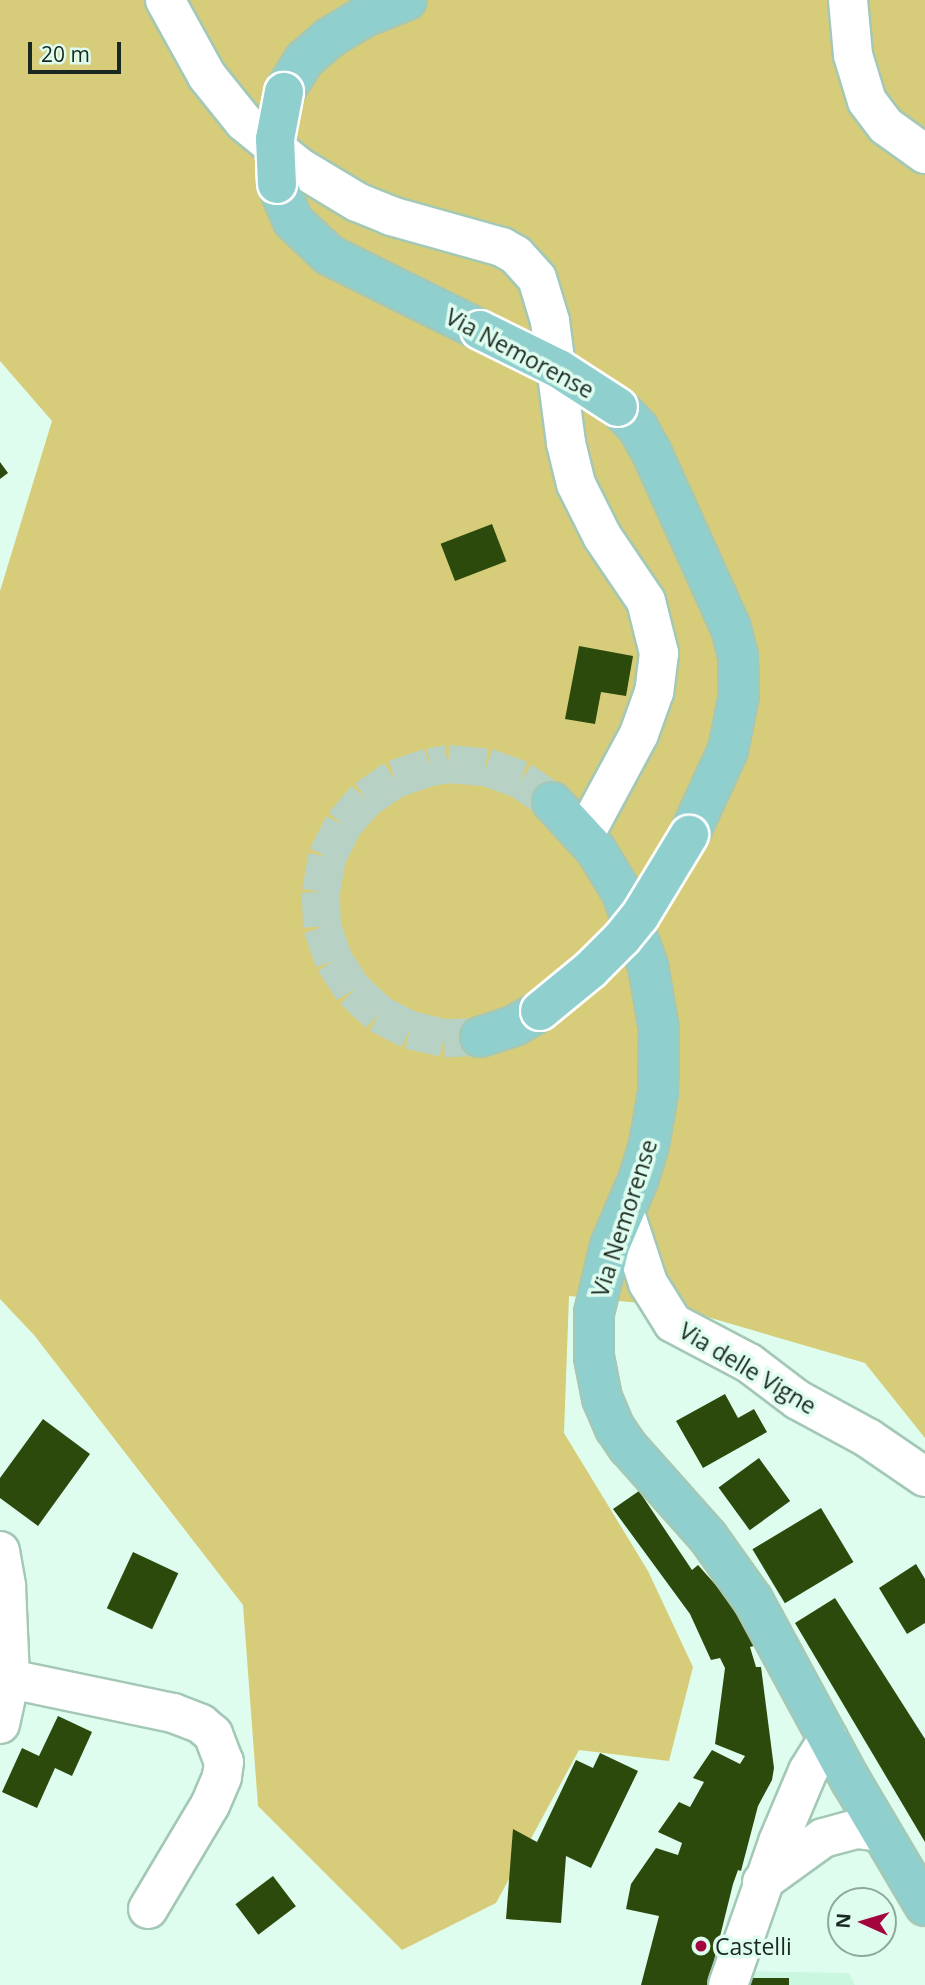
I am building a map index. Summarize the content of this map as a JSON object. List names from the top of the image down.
{
  "streets": {
    "main road": ["Via Nemorense"],
    "street": ["Via delle Vigne"]
  },
  "crossings": [
    ["Via Nemorense", "Via delle Vigne"]
  ],
  "places": ["Castelli"],
  "scale_bar": "20 m",
  "north": "left"
}
